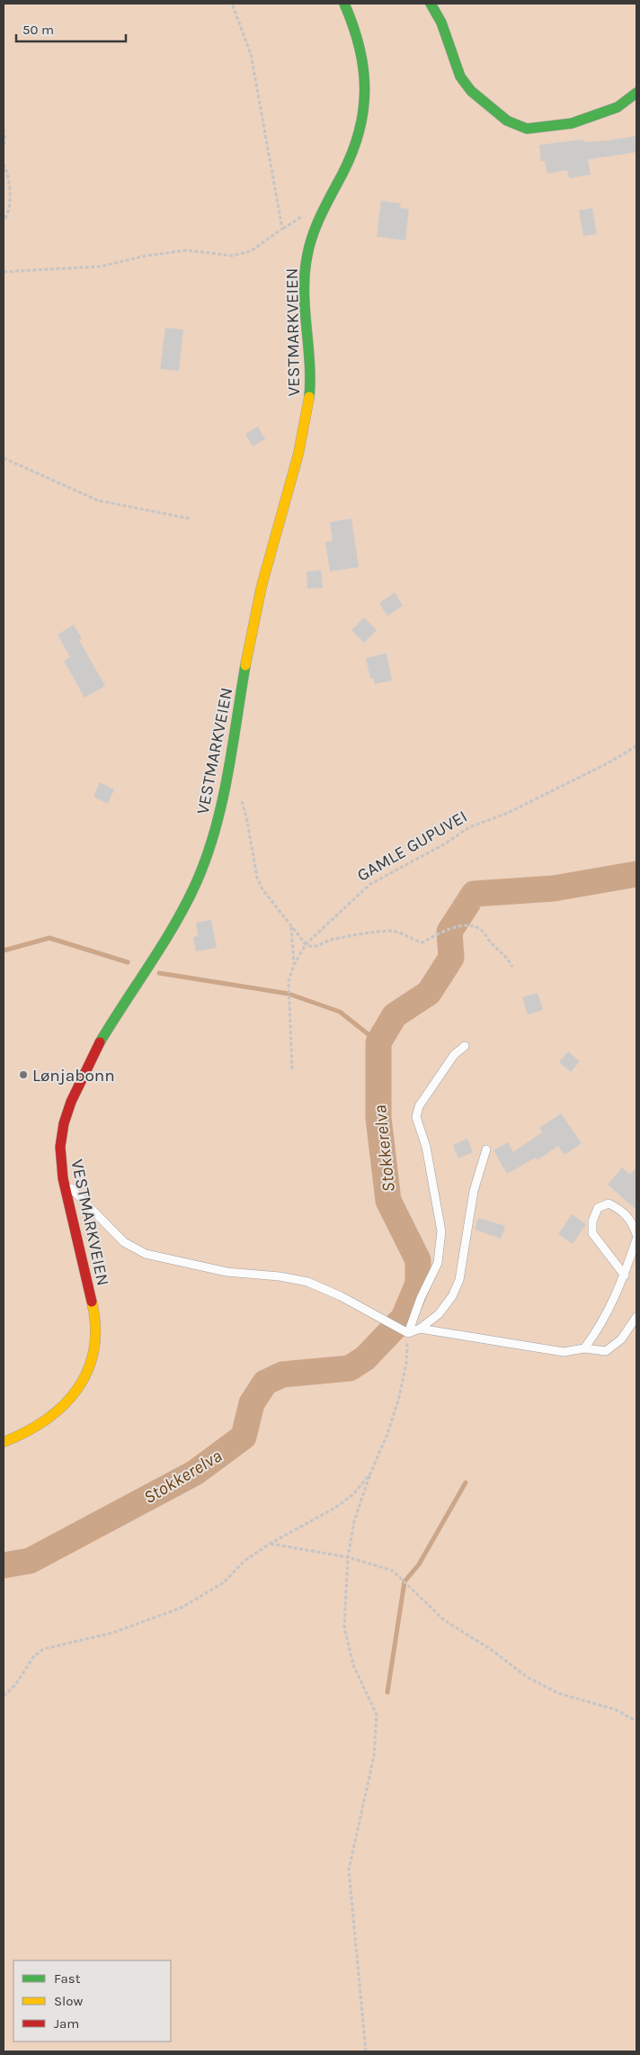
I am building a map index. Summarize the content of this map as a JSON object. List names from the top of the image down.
{
  "streets": {
    "street": ["VESTMARKVEIEN"],
    "path": ["GAMLE GUPUVEI"]
  },
  "water": ["Stokkerelva"],
  "places": ["Lønjabonn"],
  "legend": ["Fast", "Slow", "Jam"],
  "scale_bar": "50 m"
}
